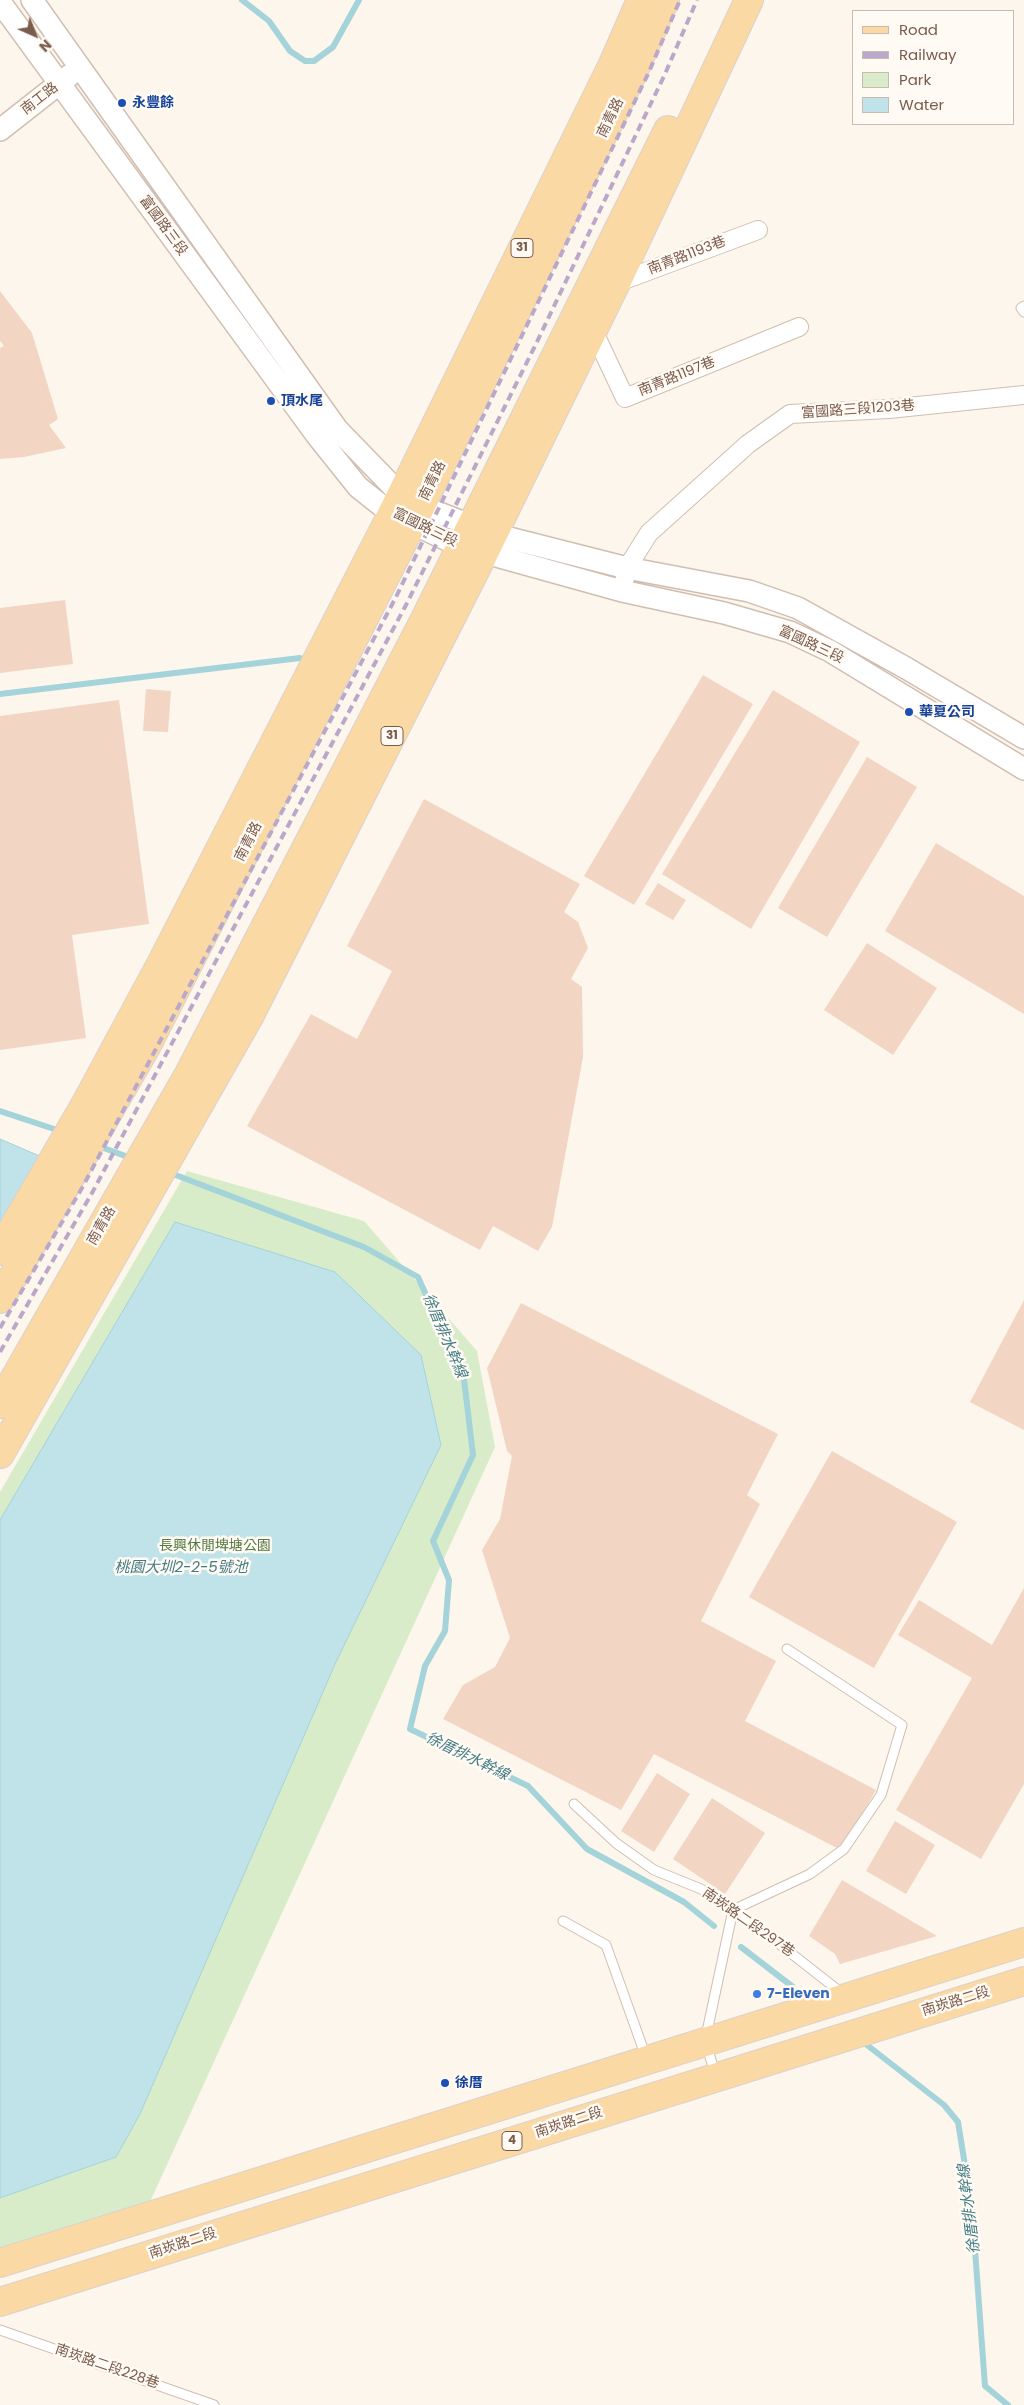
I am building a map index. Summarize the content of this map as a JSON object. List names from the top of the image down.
{
  "streets": {
    "main road": [
      "南青路",
      "31",
      "南崁路二段",
      "4"
    ],
    "street": [
      "南工路",
      "富國路三段",
      "南青路1193巷",
      "南青路1197巷",
      "富國路三段1203巷"
    ],
    "lane": ["南崁路二段297巷", "南崁路二段228巷"]
  },
  "crossings": [
    ["南工路", "富國路三段"],
    ["南青路", "富國路三段"],
    ["南青路", "31"],
    ["富國路三段", "31"],
    ["富國路三段", "富國路三段1203巷"],
    ["31", "南青路1193巷"],
    ["31", "南青路1197巷"]
  ],
  "water": ["徐厝排水幹線", "桃園大圳2-2-5號池"],
  "parks": ["長興休閒埤塘公園"],
  "places": [
    "永豐餘",
    "頂水尾",
    "華夏公司",
    "7-Eleven",
    "徐厝"
  ],
  "legend": [
    "Road",
    "Railway",
    "Park",
    "Water"
  ],
  "north": "bottom right"
}
